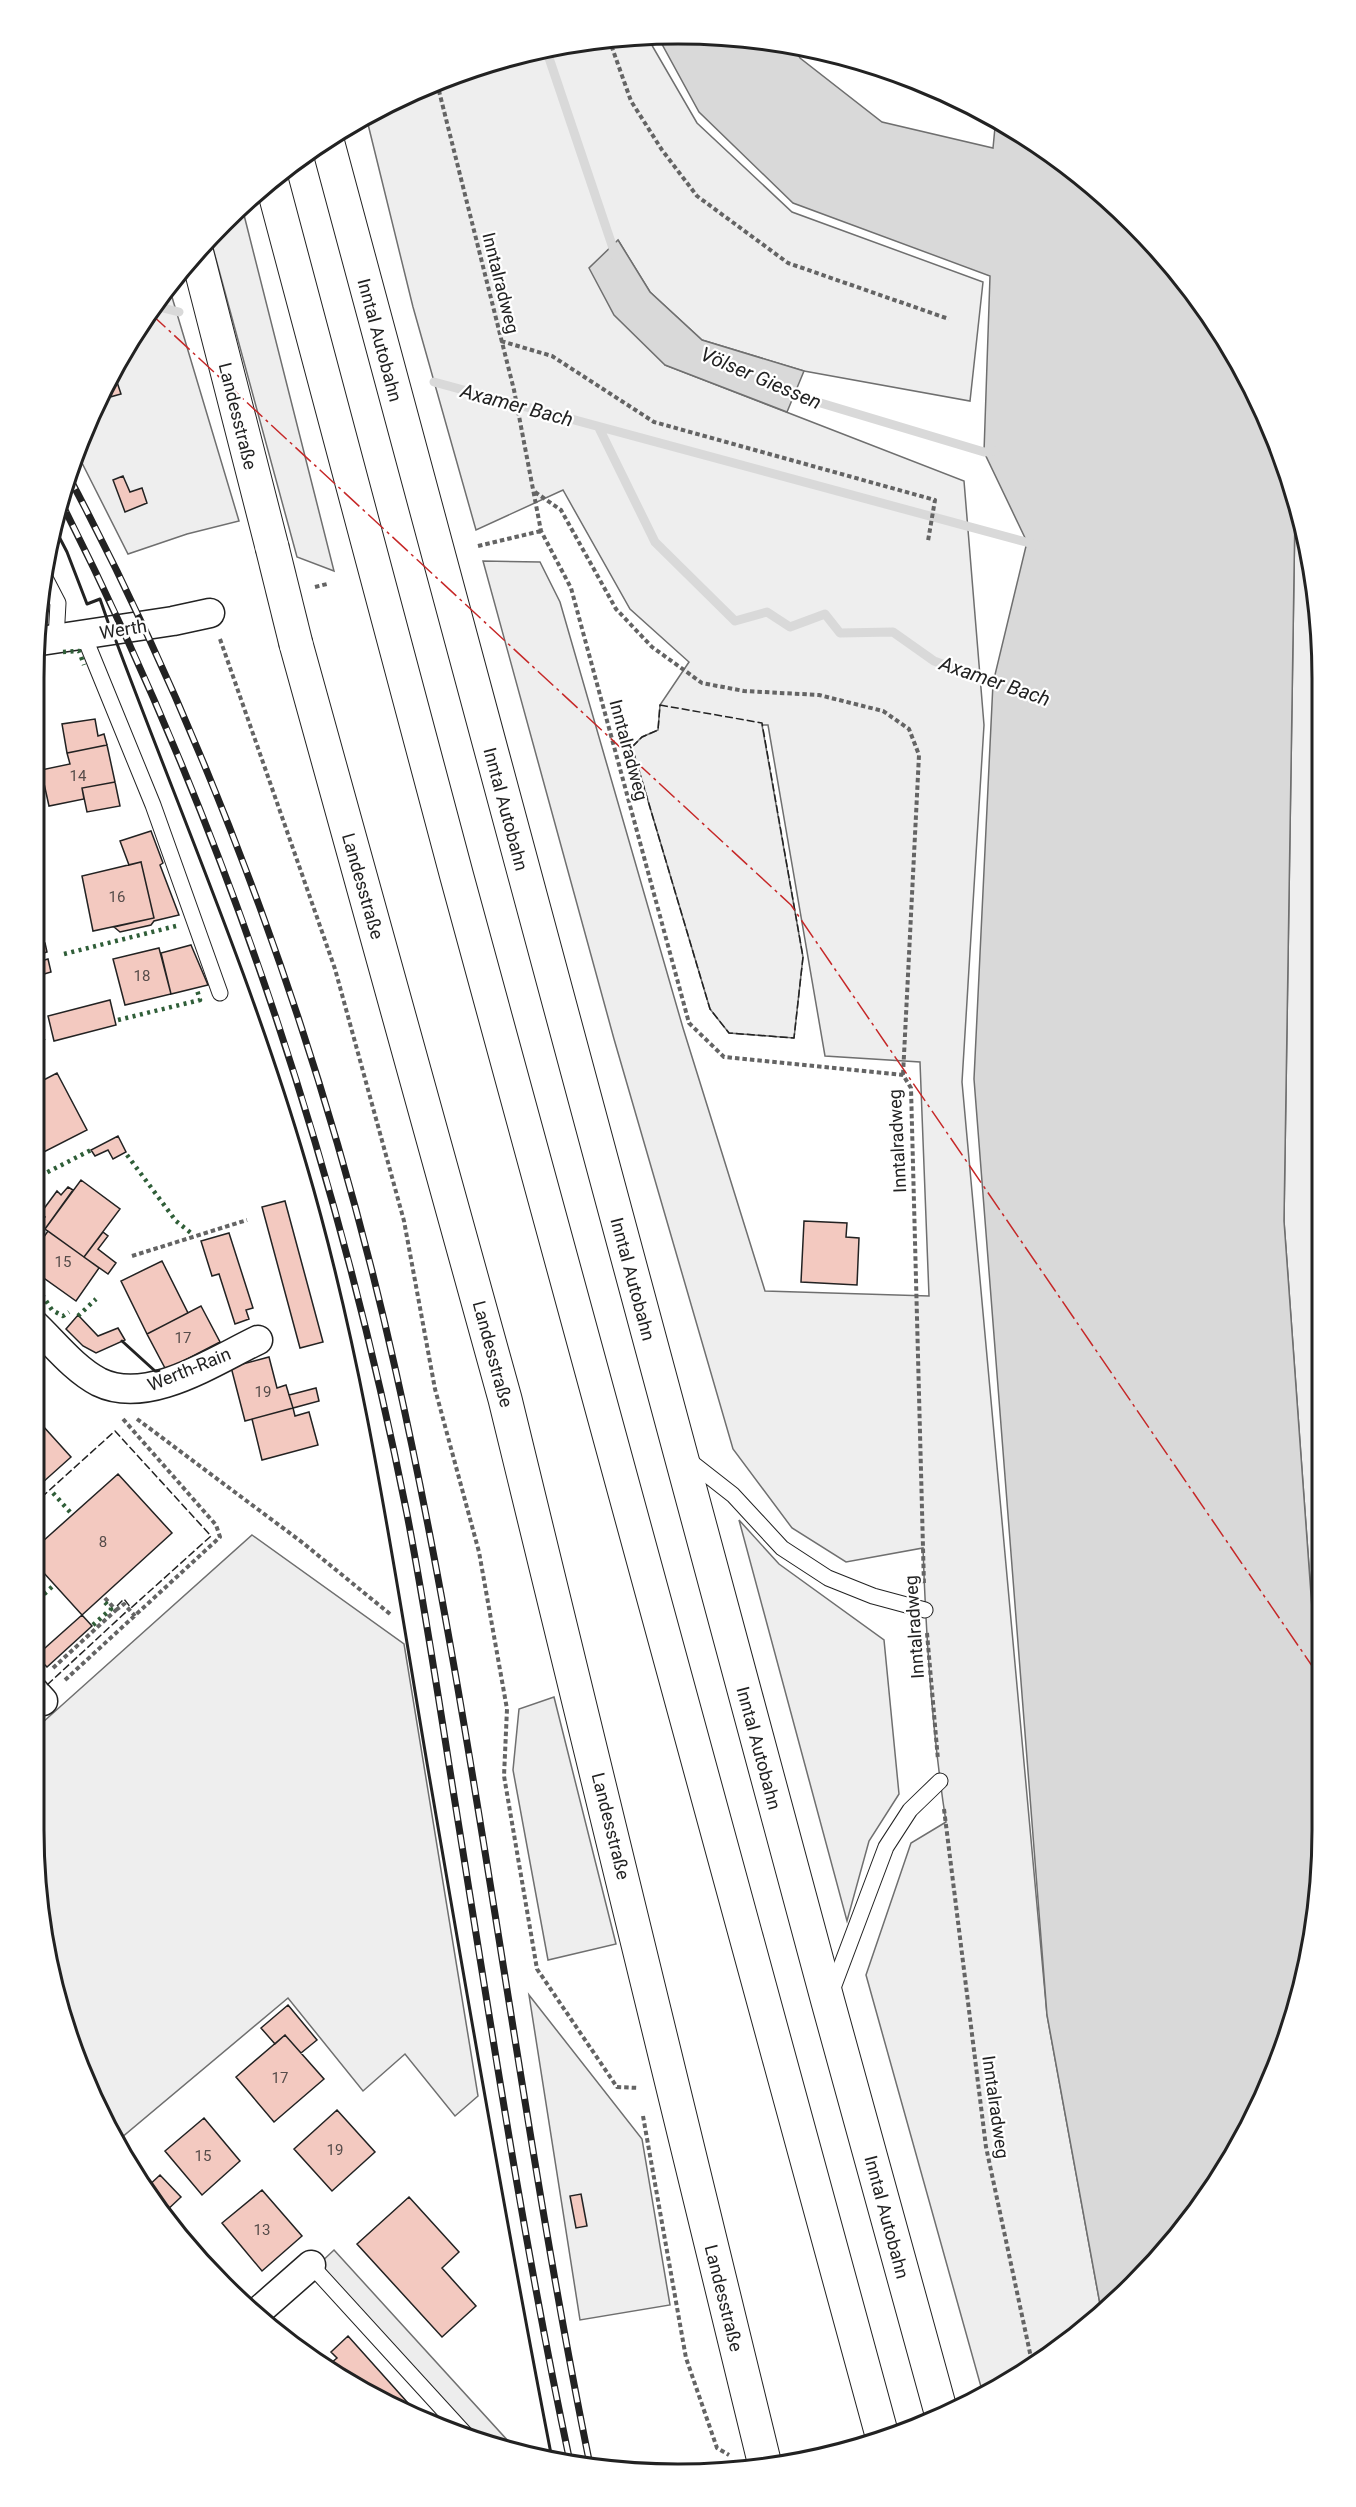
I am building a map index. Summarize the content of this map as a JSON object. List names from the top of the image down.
{
  "streets": {
    "main road": ["Inntal Autobahn", "Landesstraße"],
    "street": ["Werth", "Werth-Rain"],
    "path": ["Inntalradweg"]
  },
  "water": ["Völser Giessen", "Axamer Bach"],
  "house_numbers": [
    "14",
    "16",
    "18",
    "15",
    "17",
    "19",
    "8",
    "17",
    "19",
    "15",
    "13"
  ]
}
